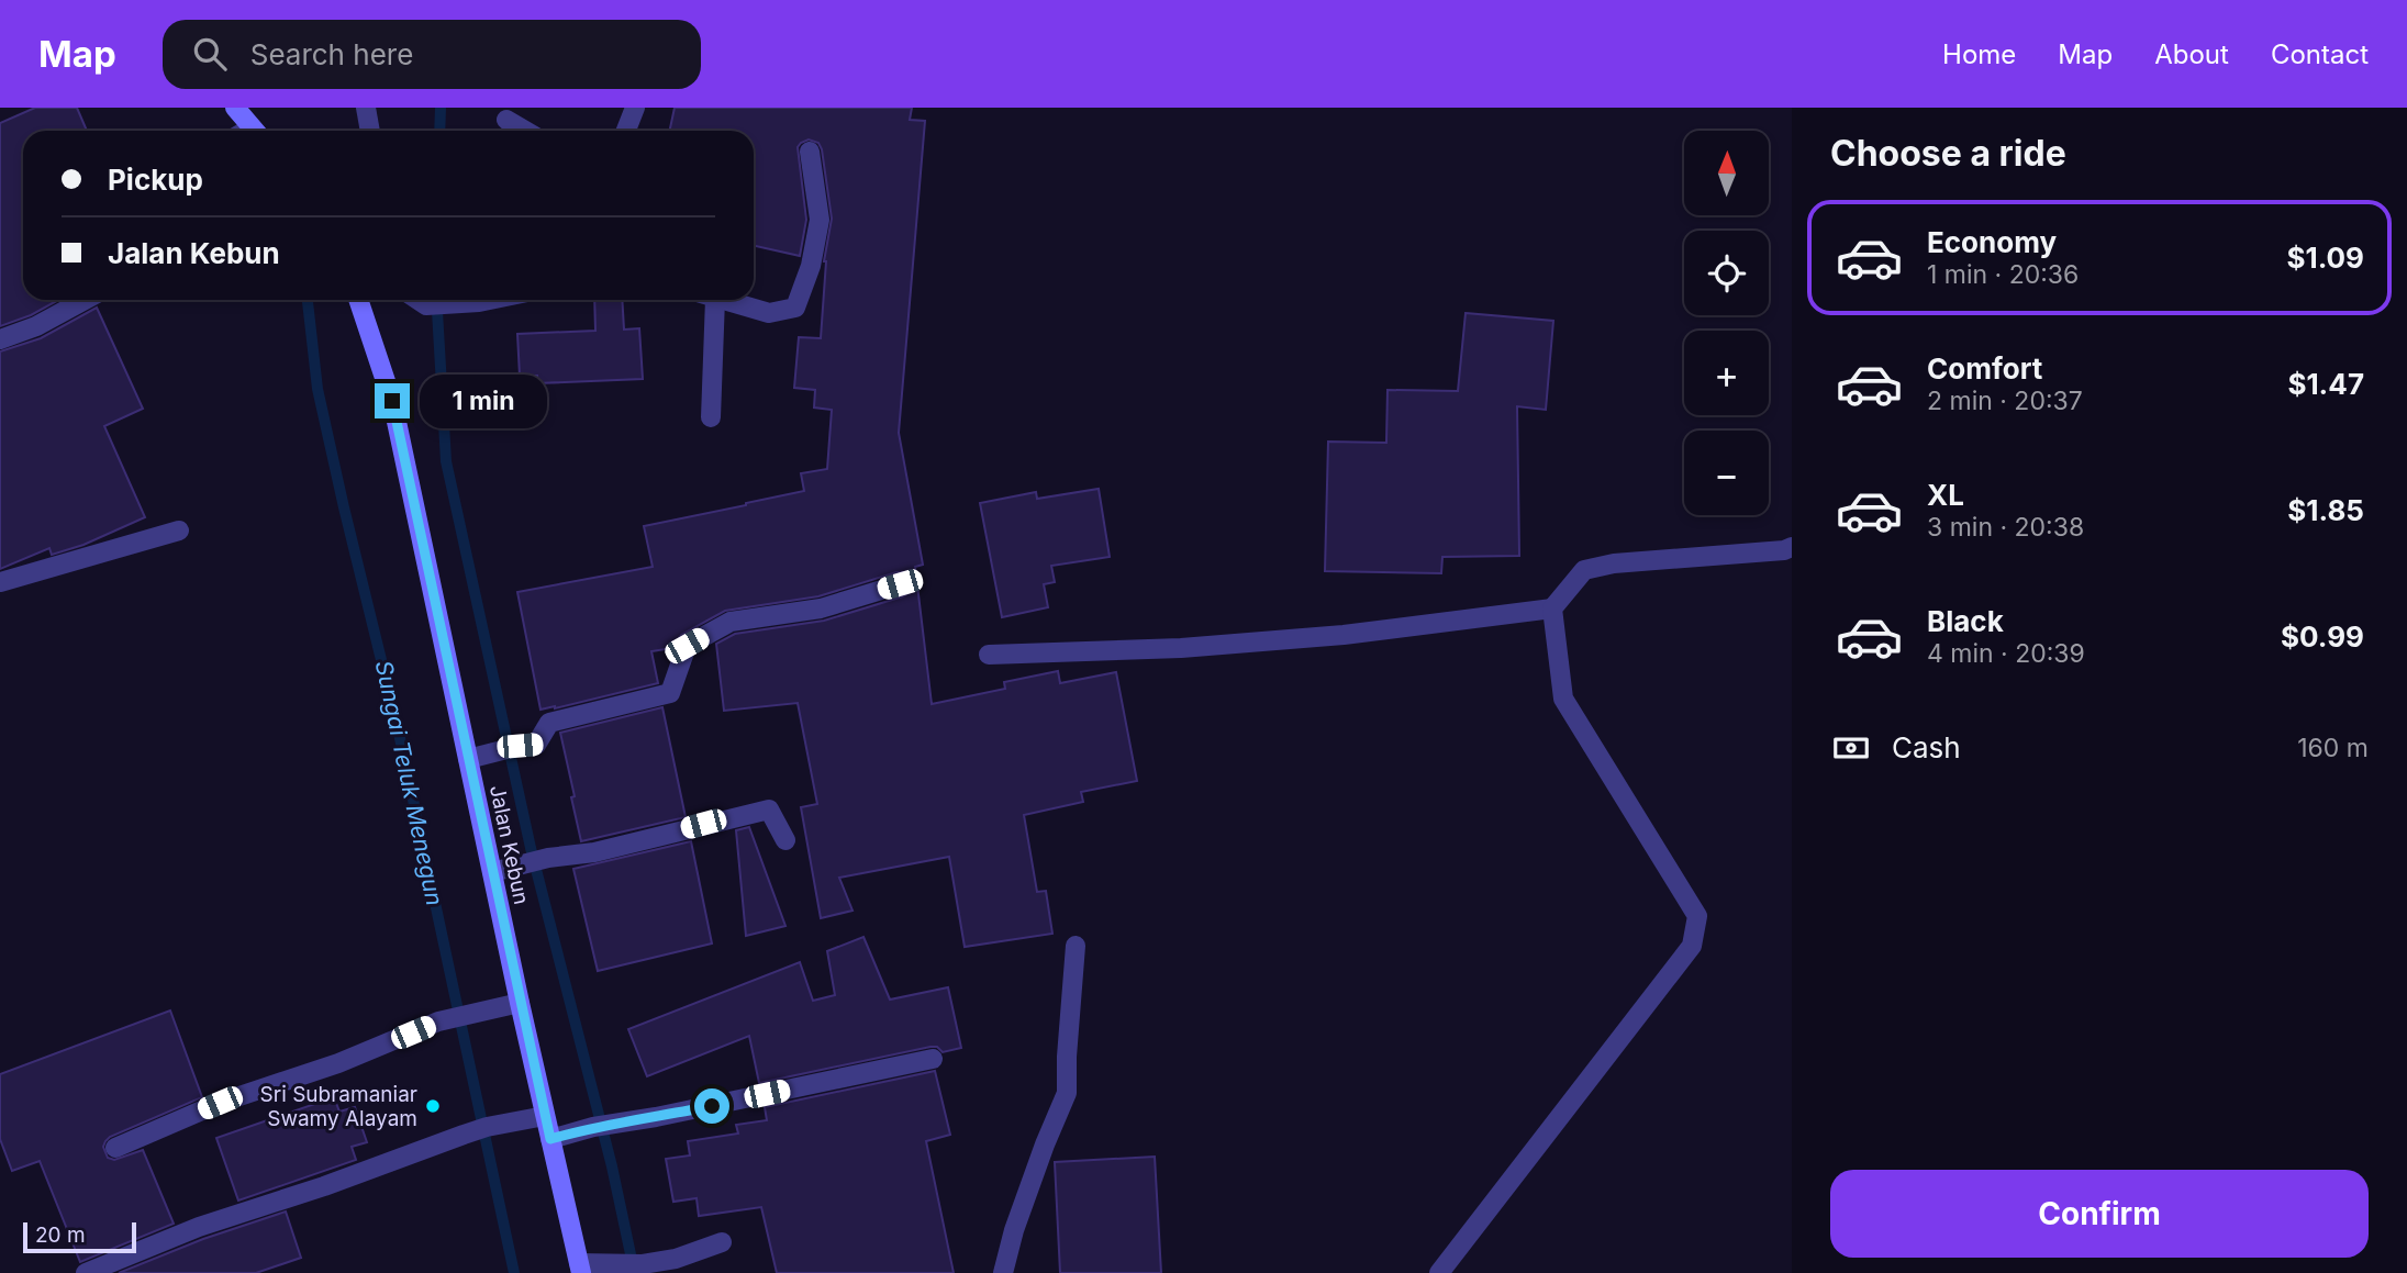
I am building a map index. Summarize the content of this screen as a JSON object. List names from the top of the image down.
{
  "streets": {
    "main road": ["Jalan Kebun"]
  },
  "water": ["Sungai Teluk Menegun"],
  "places": ["Sri Subramaniar Swamy Alayam"],
  "scale_bar": "20 m",
  "north": "top",
  "page": {
    "header": "Map",
    "search": "Search here",
    "nav": [
      "Home",
      "Map",
      "About",
      "Contact"
    ],
    "heading": "Choose a ride",
    "map_buttons": ["+", "−"],
    "banner": ["Pickup", "Jalan Kebun"],
    "list": [
      {
        "name": "Economy",
        "note": "1 min · 20:36",
        "value": "$1.09"
      },
      {
        "name": "Comfort",
        "note": "2 min · 20:37",
        "value": "$1.47"
      },
      {
        "name": "XL",
        "note": "3 min · 20:38",
        "value": "$1.85"
      },
      {
        "name": "Black",
        "note": "4 min · 20:39",
        "value": "$0.99"
      }
    ],
    "bubble": "1 min",
    "pay": ["Cash", "160 m"],
    "buttons": "Confirm",
    "scale": "20 m"
  }
}
